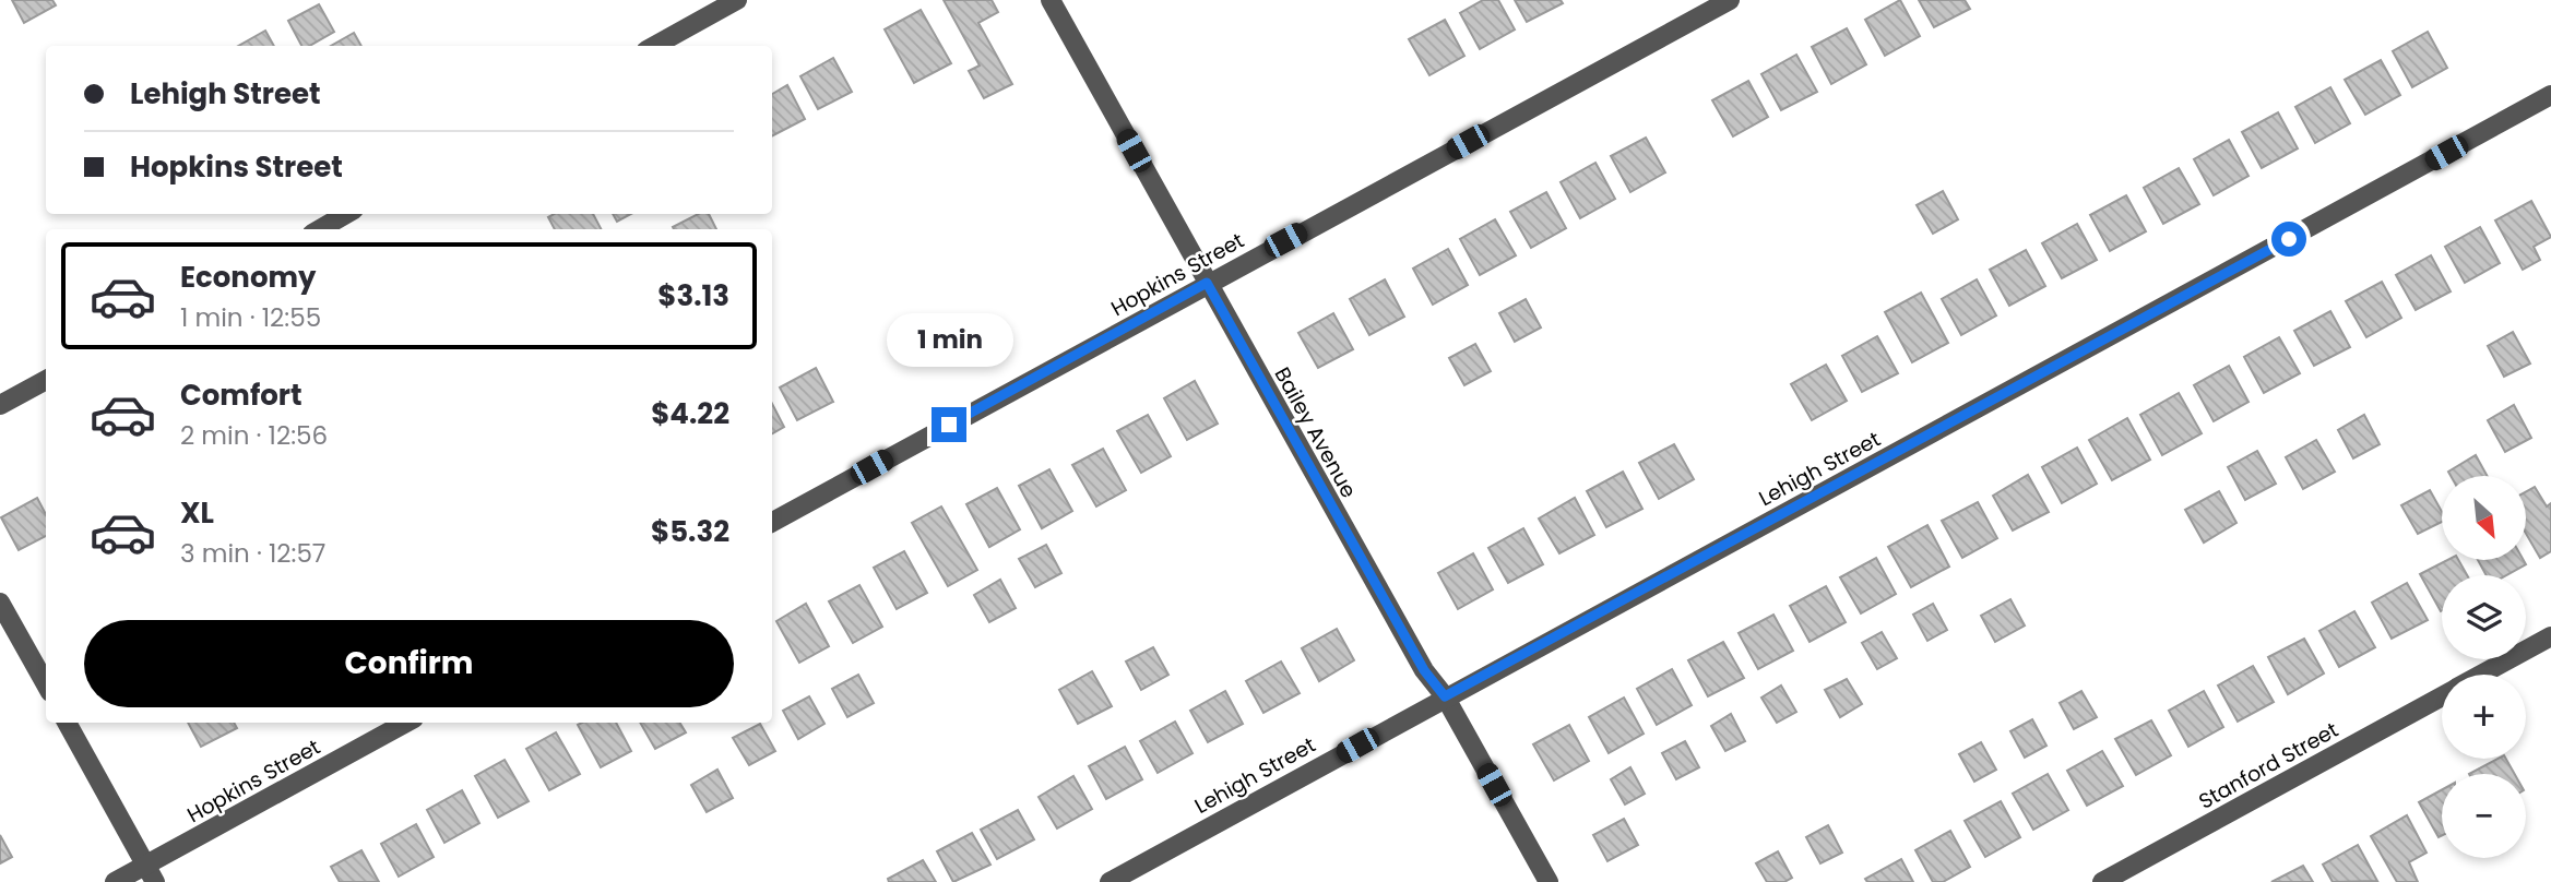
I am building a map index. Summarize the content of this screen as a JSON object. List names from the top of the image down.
{
  "streets": {
    "street": [
      "Hopkins Street",
      "Bailey Avenue",
      "Lehigh Street",
      "Stanford Street"
    ]
  },
  "crossings": [
    ["Hopkins Street", "Bailey Avenue"],
    ["Bailey Avenue", "Lehigh Street"]
  ],
  "north": "bottom right",
  "page": {
    "banner": ["Lehigh Street", "Hopkins Street"],
    "list": [
      {
        "name": "Economy",
        "note": "1 min · 12:55",
        "value": "$3.13"
      },
      {
        "name": "Comfort",
        "note": "2 min · 12:56",
        "value": "$4.22"
      },
      {
        "name": "XL",
        "note": "3 min · 12:57",
        "value": "$5.32"
      }
    ],
    "bubble": "1 min",
    "map_buttons": ["+", "−"],
    "buttons": "Confirm"
  }
}
